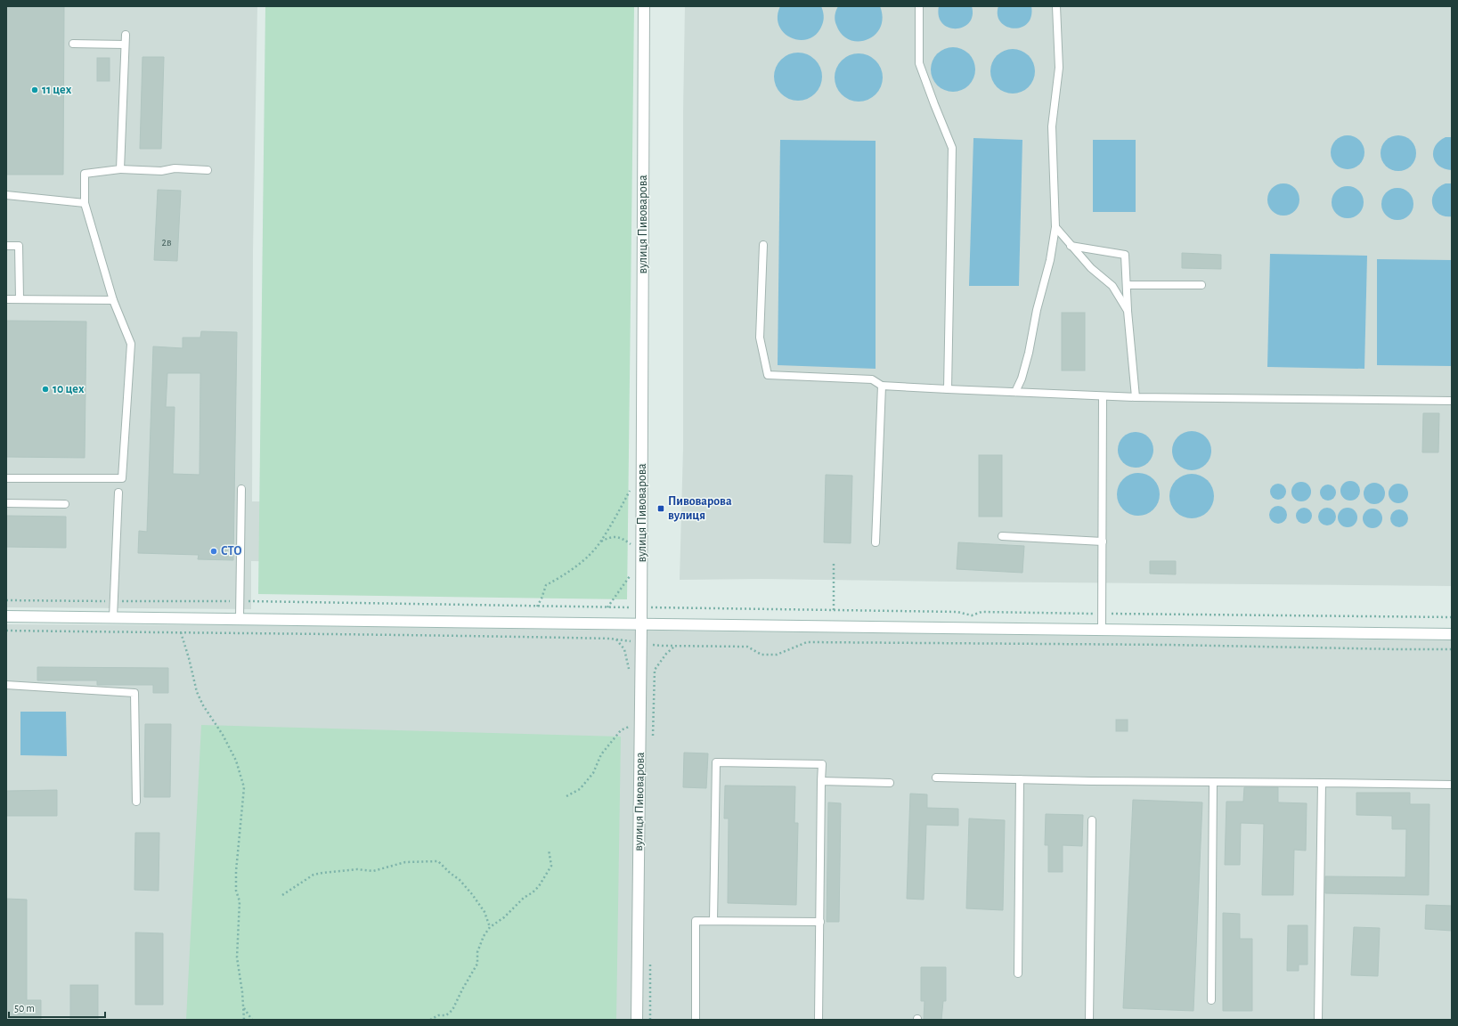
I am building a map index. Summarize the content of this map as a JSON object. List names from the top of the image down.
{
  "streets": {
    "main road": ["вулиця Пивоварова"]
  },
  "places": {
    "other": ["11 цех", "10 цех", "СТО"],
    "transit": ["Пивоварова вулиця"]
  },
  "house_numbers": ["2в"],
  "scale_bar": "50 m"
}
